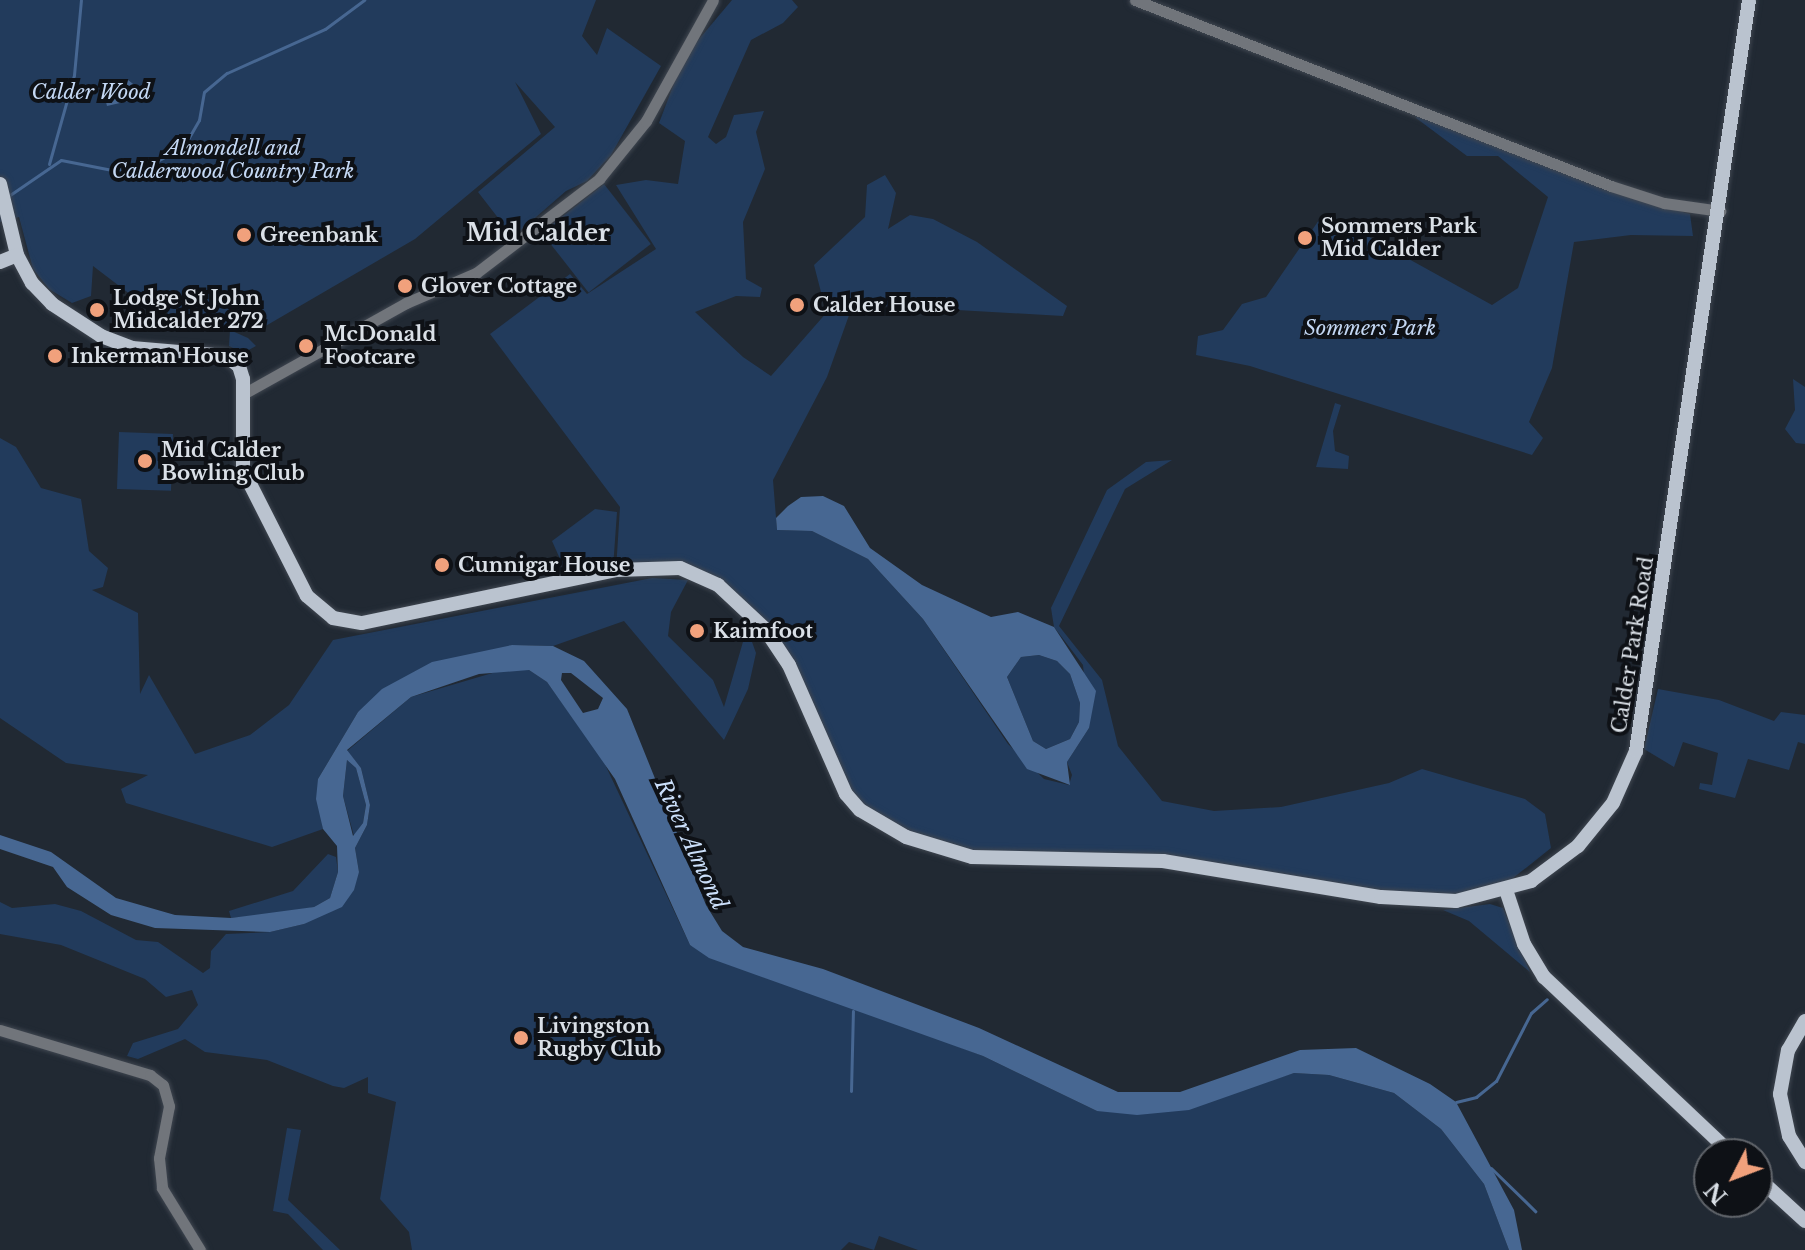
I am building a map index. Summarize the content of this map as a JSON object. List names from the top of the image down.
{
  "streets": {
    "main road": ["Calder Park Road"]
  },
  "districts": ["Mid Calder"],
  "water": ["River Almond"],
  "parks": ["Calder Wood", "Almondell and Calderwood Country Park", "Sommers Park"],
  "places": [
    "Greenbank",
    "Sommers Park Mid Calder",
    "Glover Cottage",
    "Calder House",
    "Lodge St John Midcalder 272",
    "McDonald Footcare",
    "Inkerman House",
    "Mid Calder Bowling Club",
    "Cunnigar House",
    "Kaimfoot",
    "Livingston Rugby Club"
  ],
  "north": "bottom left"
}
